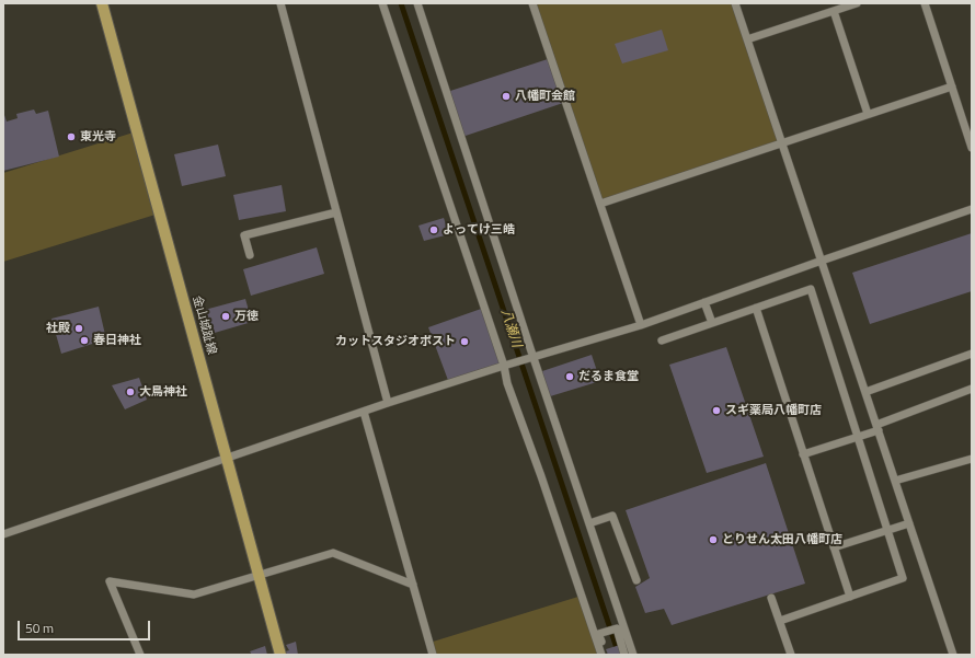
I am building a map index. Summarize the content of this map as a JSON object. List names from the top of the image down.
{
  "streets": {
    "main road": ["金山城趾線"]
  },
  "water": ["八瀬川"],
  "places": [
    "八幡町会館",
    "東光寺",
    "よってけ三皓",
    "万徳",
    "社殿",
    "春日神社",
    "カットスタジオポスト",
    "だるま食堂",
    "大鳥神社",
    "スギ薬局八幡町店",
    "とりせん太田八幡町店"
  ],
  "scale_bar": "50 m"
}
